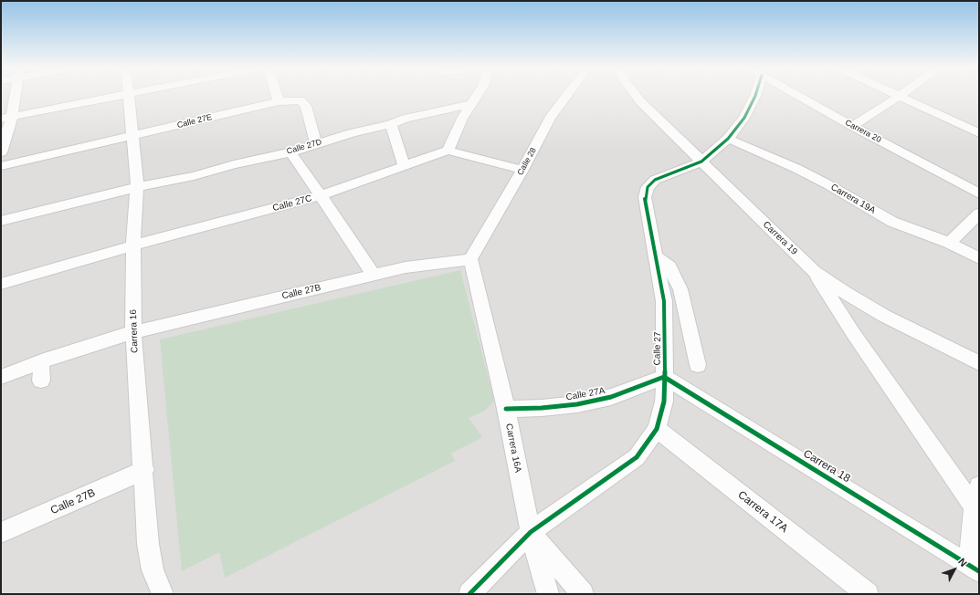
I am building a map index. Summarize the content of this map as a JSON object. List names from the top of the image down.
{
  "streets": {
    "street": [
      "Calle 27E",
      "Carrera 20",
      "Calle 27D",
      "Calle 28",
      "Carrera 19A",
      "Calle 27C",
      "Carrera 19",
      "Calle 27B",
      "Carrera 16",
      "Calle 27",
      "Calle 27A",
      "Carrera 16A",
      "Carrera 18",
      "Carrera 17A"
    ]
  },
  "crossings": [
    ["Calle 27E", "Calle 27D"],
    ["Calle 27E", "Carrera 16"],
    ["Calle 27D", "Carrera 16"],
    ["Calle 28", "Calle 27B"],
    ["Calle 28", "Carrera 16A"],
    ["Carrera 19A", "Calle 27"],
    ["Calle 27C", "Carrera 16"],
    ["Carrera 19", "Calle 27"],
    ["Calle 27B", "Carrera 16"],
    ["Calle 27B", "Carrera 16A"],
    ["Calle 27", "Calle 27A"],
    ["Calle 27", "Carrera 16A"],
    ["Calle 27", "Carrera 18"],
    ["Calle 27", "Carrera 17A"],
    ["Calle 27A", "Carrera 16A"],
    ["Calle 27A", "Carrera 18"]
  ],
  "north": "top right"
}
